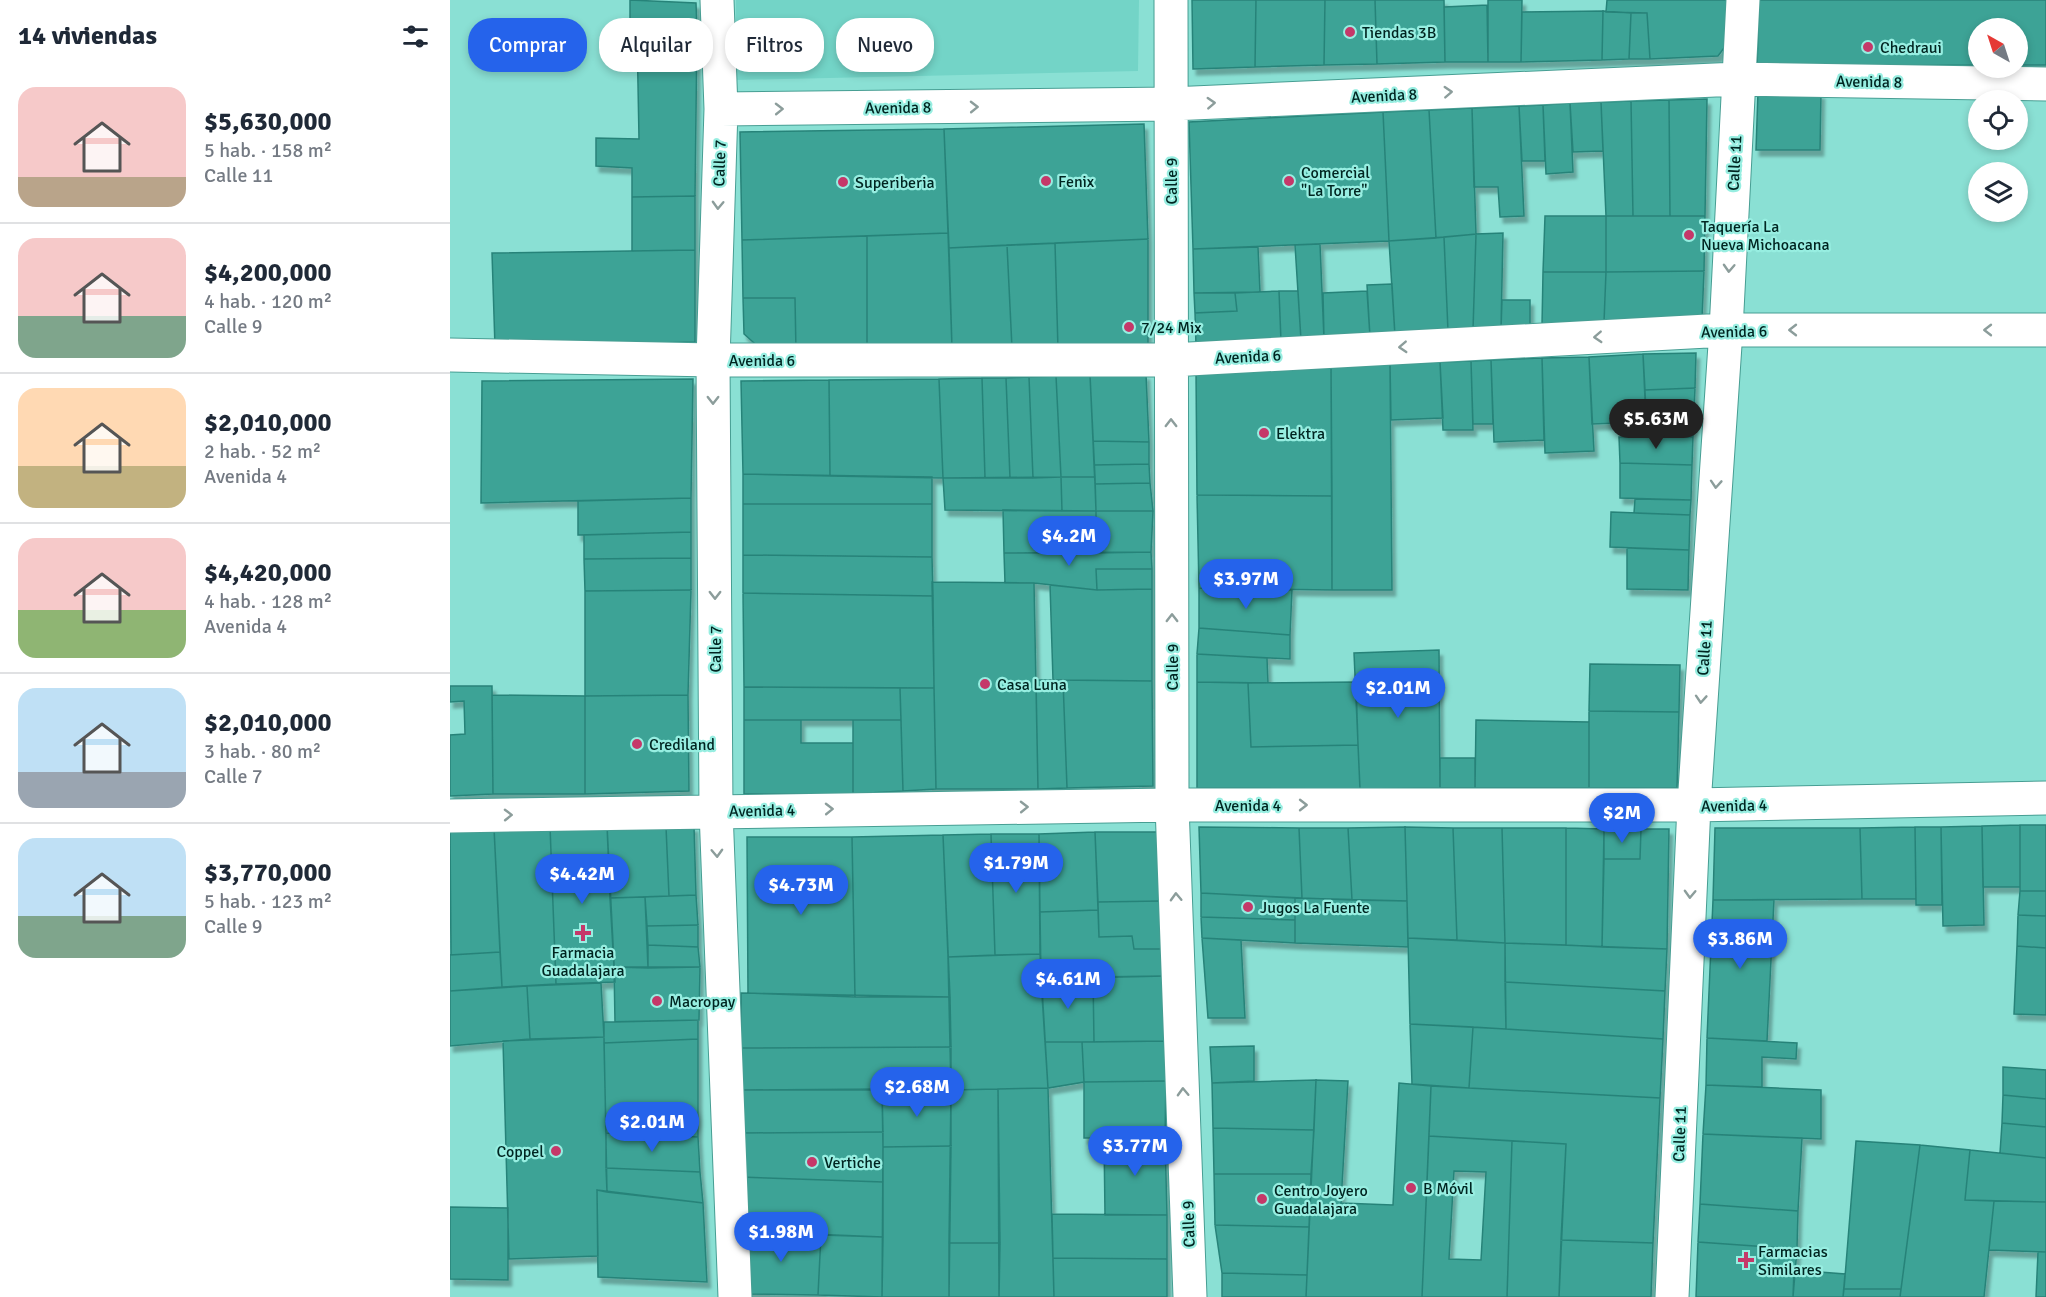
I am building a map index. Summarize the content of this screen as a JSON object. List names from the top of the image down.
{
  "streets": {
    "street": [
      "Avenida 8",
      "Calle 7",
      "Calle 11",
      "Calle 9",
      "Avenida 6",
      "Avenida 4"
    ]
  },
  "crossings": [
    ["Avenida 8", "Calle 7"],
    ["Avenida 8", "Calle 11"],
    ["Avenida 8", "Calle 9"],
    ["Calle 7", "Avenida 6"],
    ["Calle 7", "Avenida 4"],
    ["Calle 11", "Avenida 6"],
    ["Calle 11", "Avenida 4"],
    ["Calle 9", "Avenida 6"],
    ["Calle 9", "Avenida 4"]
  ],
  "one_way": [
    "Avenida 8",
    "Calle 7",
    "Calle 11",
    "Calle 9",
    "Avenida 6",
    "Avenida 4"
  ],
  "places": {
    "other": [
      "Tiendas 3B",
      "Chedraui",
      "Fenix",
      "Comercial \"La Torre\"",
      "Superiberia",
      "Taquería La Nueva Michoacana",
      "7/24 Mix",
      "Elektra",
      "Casa Luna",
      "Crediland",
      "Jugos La Fuente",
      "Macropay",
      "Coppel",
      "Vertiche",
      "B Móvil",
      "Centro Joyero Guadalajara"
    ],
    "health": ["Farmacia Guadalajara", "Farmacias Similares"]
  },
  "north": "top left",
  "page": {
    "heading": "14 viviendas",
    "chip": [
      "Comprar",
      "Alquilar",
      "Filtros",
      "Nuevo"
    ],
    "list": [
      {
        "name": "$5,630,000",
        "note": "5 hab. · 158 m² · Calle 11"
      },
      {
        "name": "$4,200,000",
        "note": "4 hab. · 120 m² · Calle 9"
      },
      {
        "name": "$2,010,000",
        "note": "2 hab. · 52 m² · Avenida 4"
      },
      {
        "name": "$4,420,000",
        "note": "4 hab. · 128 m² · Avenida 4"
      },
      {
        "name": "$2,010,000",
        "note": "3 hab. · 80 m² · Calle 7"
      },
      {
        "name": "$3,770,000",
        "note": "5 hab. · 123 m² · Calle 9"
      }
    ],
    "price": [
      "$5.63M",
      "$4.2M",
      "$3.97M",
      "$2.01M",
      "$2M",
      "$1.79M",
      "$4.42M",
      "$4.73M",
      "$3.86M",
      "$4.61M",
      "$2.68M",
      "$2.01M",
      "$3.77M",
      "$1.98M"
    ]
  }
}
